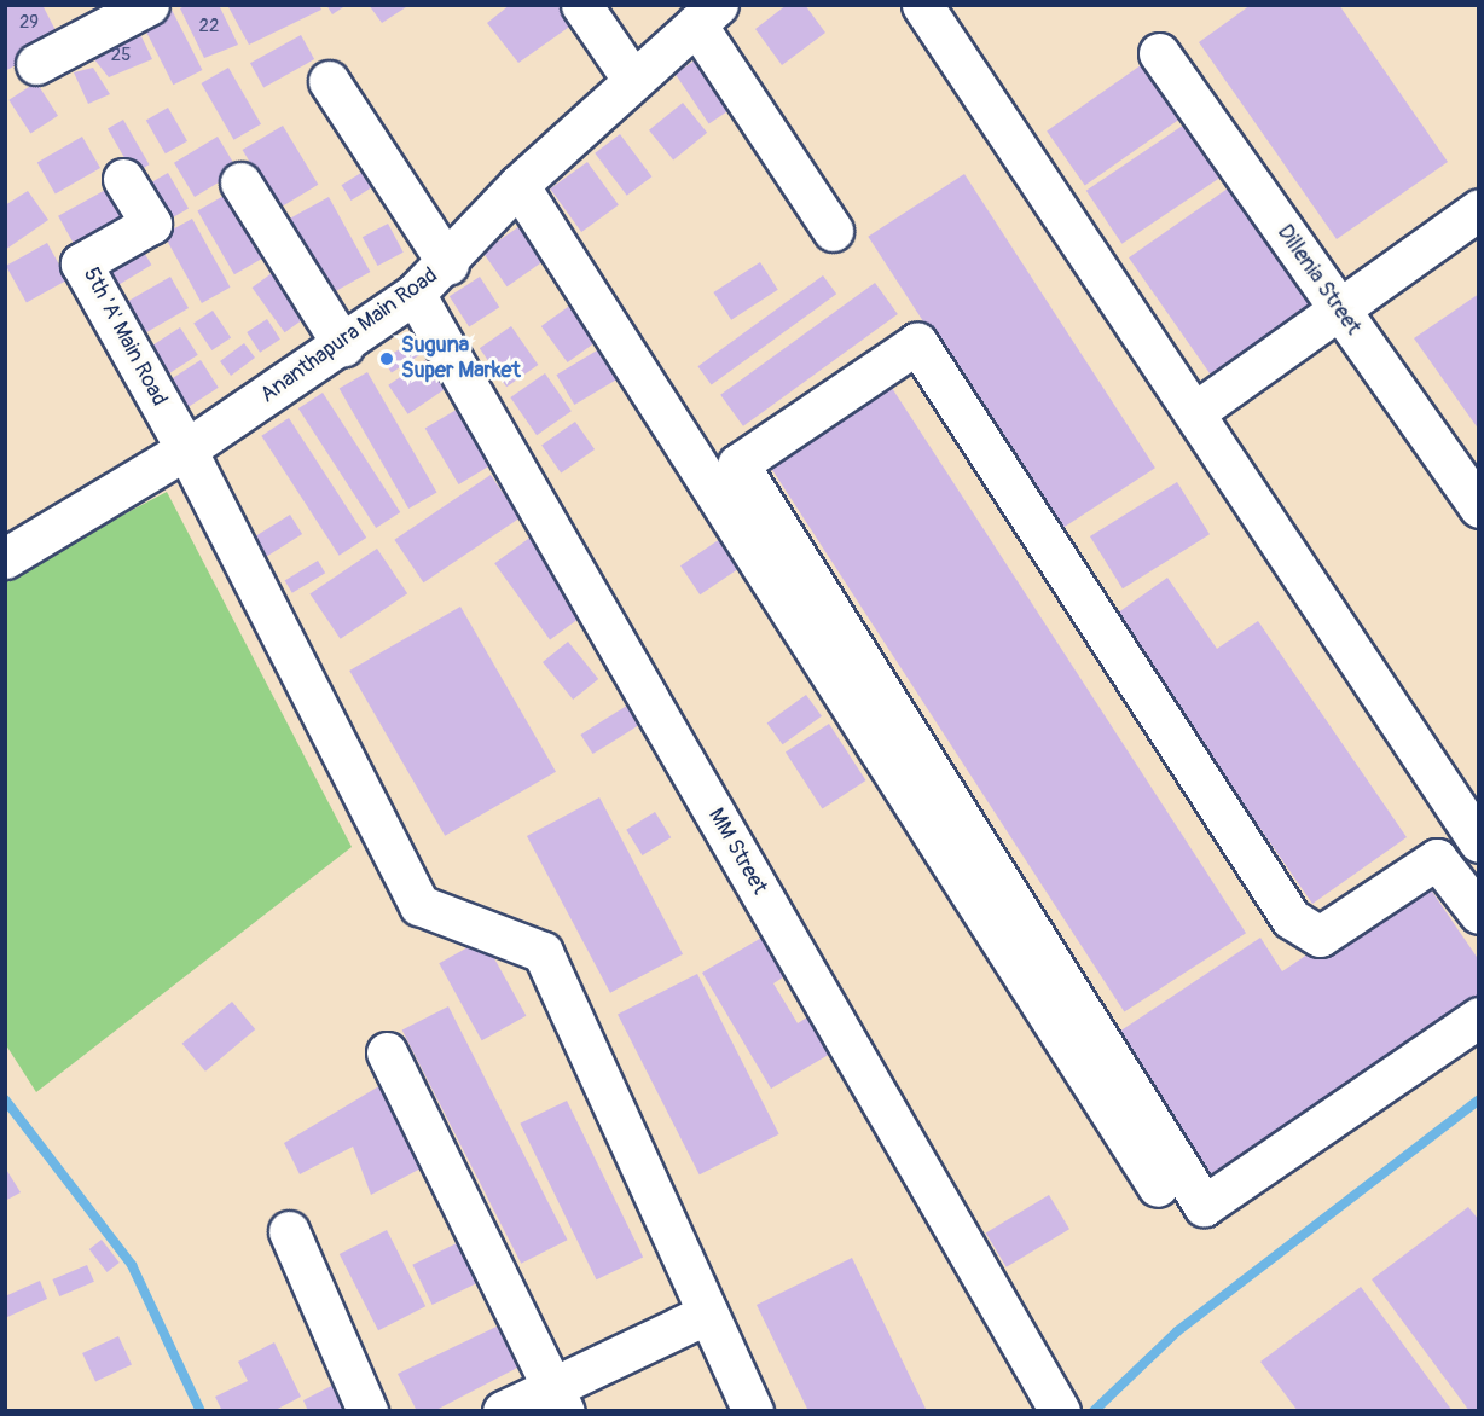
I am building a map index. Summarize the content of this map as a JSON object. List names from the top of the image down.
{
  "streets": {
    "street": [
      "Dillenia Street",
      "Ananthapura Main Road",
      "5th 'A' Main Road",
      "MM Street"
    ]
  },
  "crossings": [
    ["Ananthapura Main Road", "5th 'A' Main Road"],
    ["Ananthapura Main Road", "MM Street"]
  ],
  "places": ["Suguna Super Market"],
  "house_numbers": ["29", "22", "25"]
}
